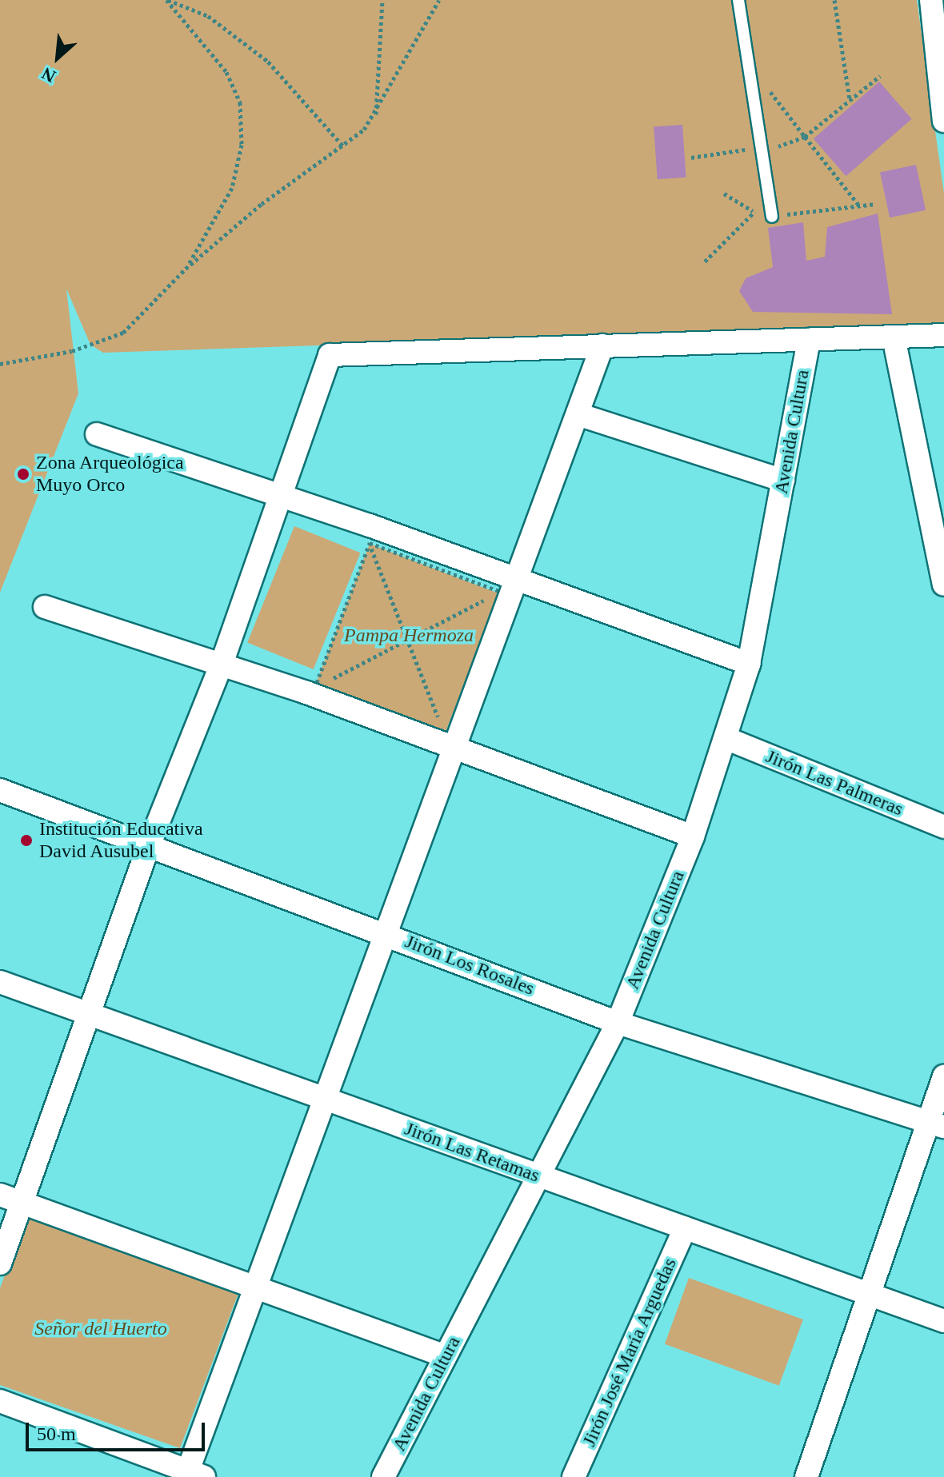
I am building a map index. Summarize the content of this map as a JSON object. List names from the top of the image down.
{
  "streets": {
    "street": [
      "Avenida Cultura",
      "Jirón Las Palmeras",
      "Jirón Los Rosales",
      "Jirón Las Retamas",
      "Jirón José María Arguedas"
    ]
  },
  "crossings": [
    ["Avenida Cultura", "Jirón Las Palmeras"],
    ["Avenida Cultura", "Jirón Los Rosales"],
    ["Avenida Cultura", "Jirón Las Retamas"],
    ["Jirón Las Retamas", "Jirón José María Arguedas"]
  ],
  "parks": ["Pampa Hermoza", "Señor del Huerto"],
  "places": ["Zona Arqueológica Muyo Orco", "Institución Educativa David Ausubel"],
  "scale_bar": "50 m",
  "north": "bottom left"
}
